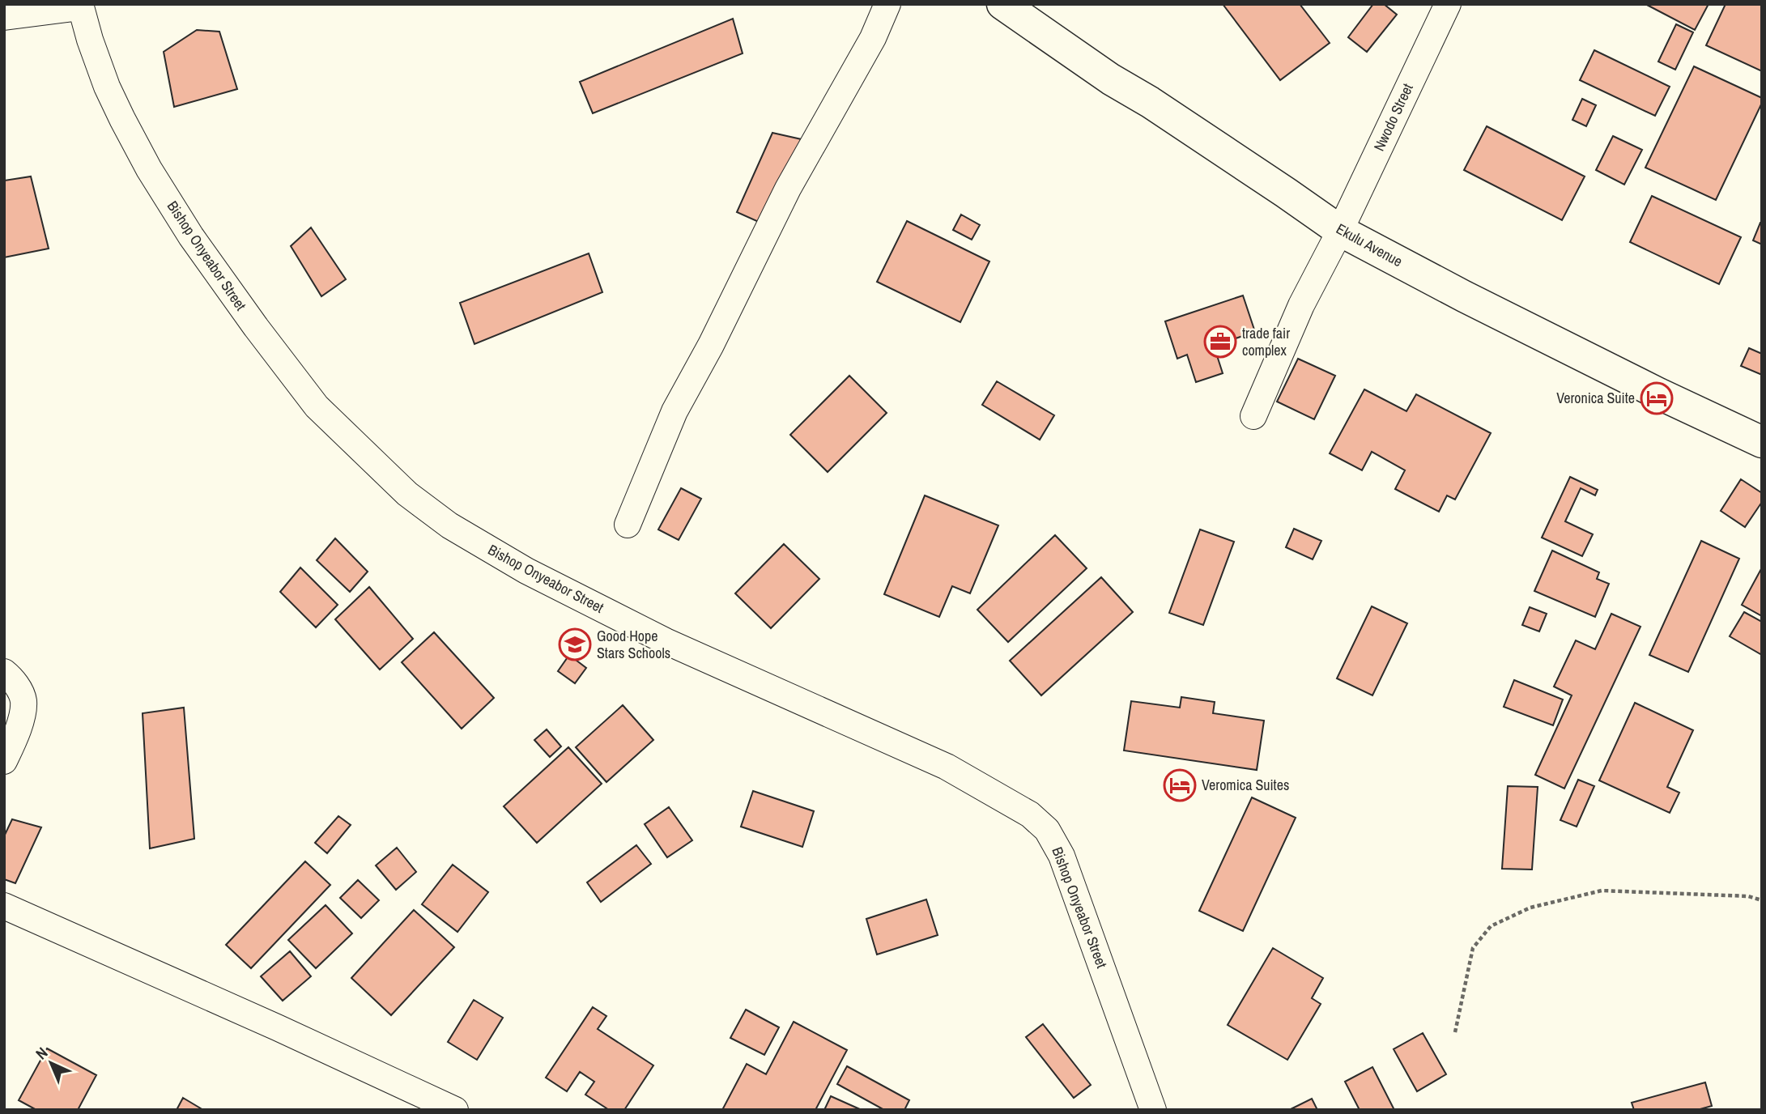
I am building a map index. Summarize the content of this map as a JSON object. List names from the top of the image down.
{
  "streets": {
    "main road": ["Ekulu Avenue"],
    "street": ["Nwodo Street", "Bishop Onyeabor Street"]
  },
  "crossings": [
    ["Nwodo Street", "Ekulu Avenue"]
  ],
  "places": {
    "office": ["trade fair complex"],
    "hotel": ["Veronica Suite", "Veromica Suites"],
    "school or university": ["Good Hope Stars Schools"]
  },
  "north": "top left"
}
